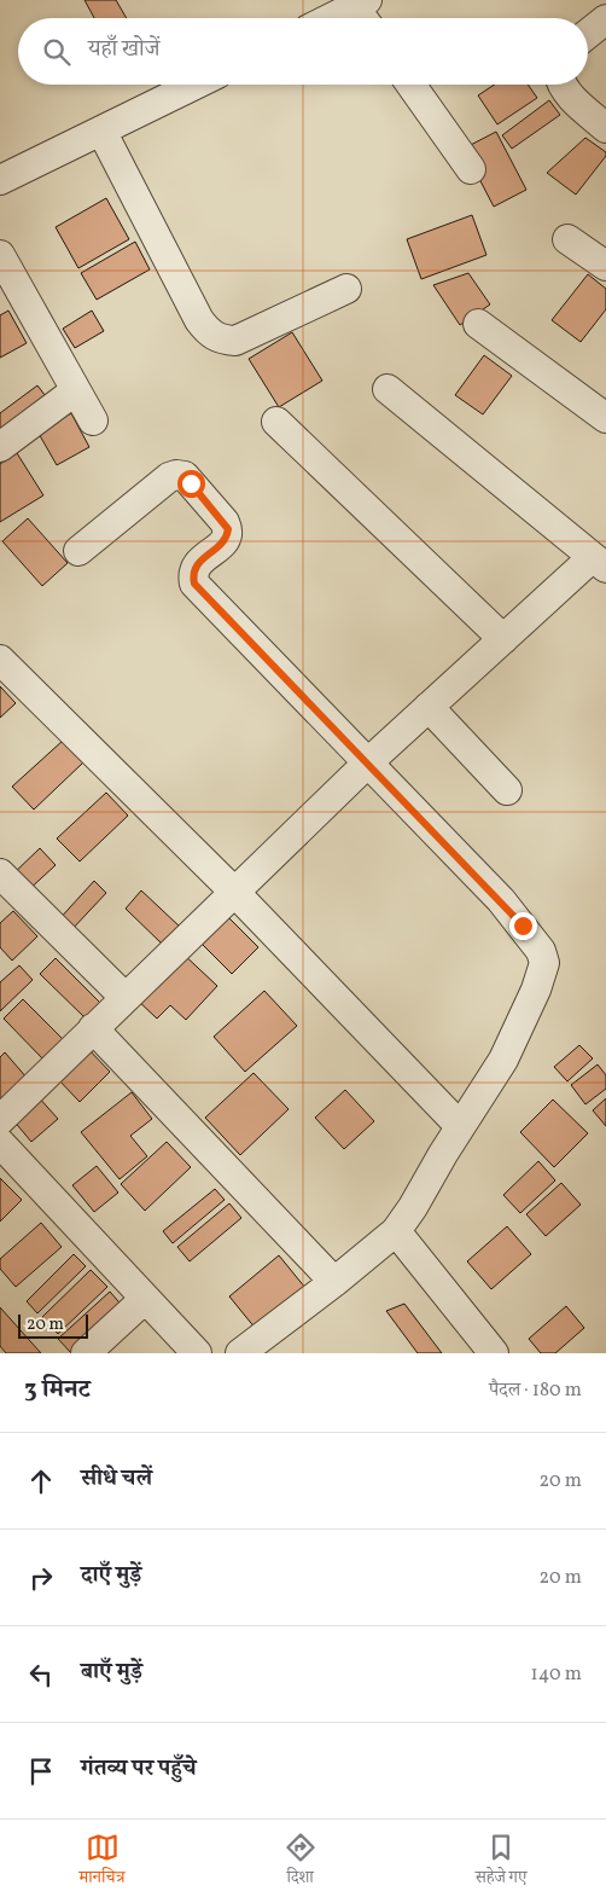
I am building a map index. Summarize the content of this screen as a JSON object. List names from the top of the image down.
{
  "scale_bar": "20 m",
  "page": {
    "search": "यहाँ खोजें",
    "scale": "20 m",
    "heading": ["3 मिनट", "पैदल · 180 m"],
    "list": [
      ["सीधे चलें", "20 m"],
      ["दाएँ मुड़ें", "20 m"],
      ["बाएँ मुड़ें", "140 m"],
      "गंतव्य पर पहुँचे"
    ],
    "nav": ["मानचित्र", "दिशा", "सहेजे गए"]
  }
}
